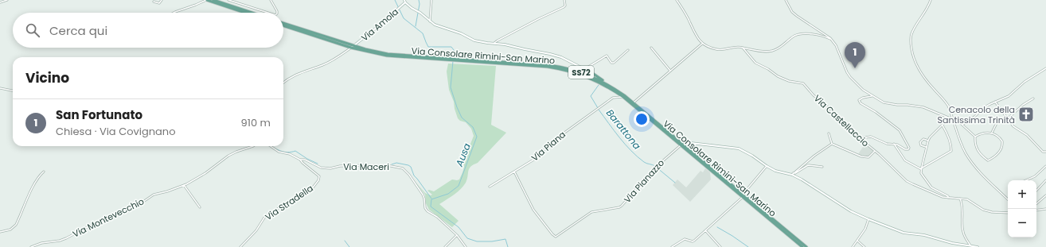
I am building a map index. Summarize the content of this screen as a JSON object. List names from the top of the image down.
{
  "streets": {
    "main road": ["Via Consolare Rimini-San Marino", "SS72"],
    "street": [
      "Via Amola",
      "Via Castellaccio",
      "Via Piana",
      "Via Maceri",
      "Via Pianazzo",
      "Via Stradella",
      "Via Montevecchio"
    ]
  },
  "crossings": [
    ["Via Amola", "Via Consolare Rimini-San Marino"],
    ["Via Consolare Rimini-San Marino", "Via Piana"],
    ["Via Consolare Rimini-San Marino", "Via Pianazzo"],
    ["Via Piana", "Via Pianazzo"],
    ["Via Maceri", "Via Stradella"]
  ],
  "water": ["Barattona", "Ausa"],
  "places": {
    "church": ["Cenacolo della Santissima Trinità"]
  },
  "page": {
    "search": "Cerca qui",
    "pins": "1",
    "heading": "Vicino",
    "list": [
      {
        "mark": "1",
        "name": "San Fortunato",
        "note": "Chiesa · Via Covignano",
        "value": "910 m"
      }
    ],
    "map_buttons": ["+", "−"]
  }
}
